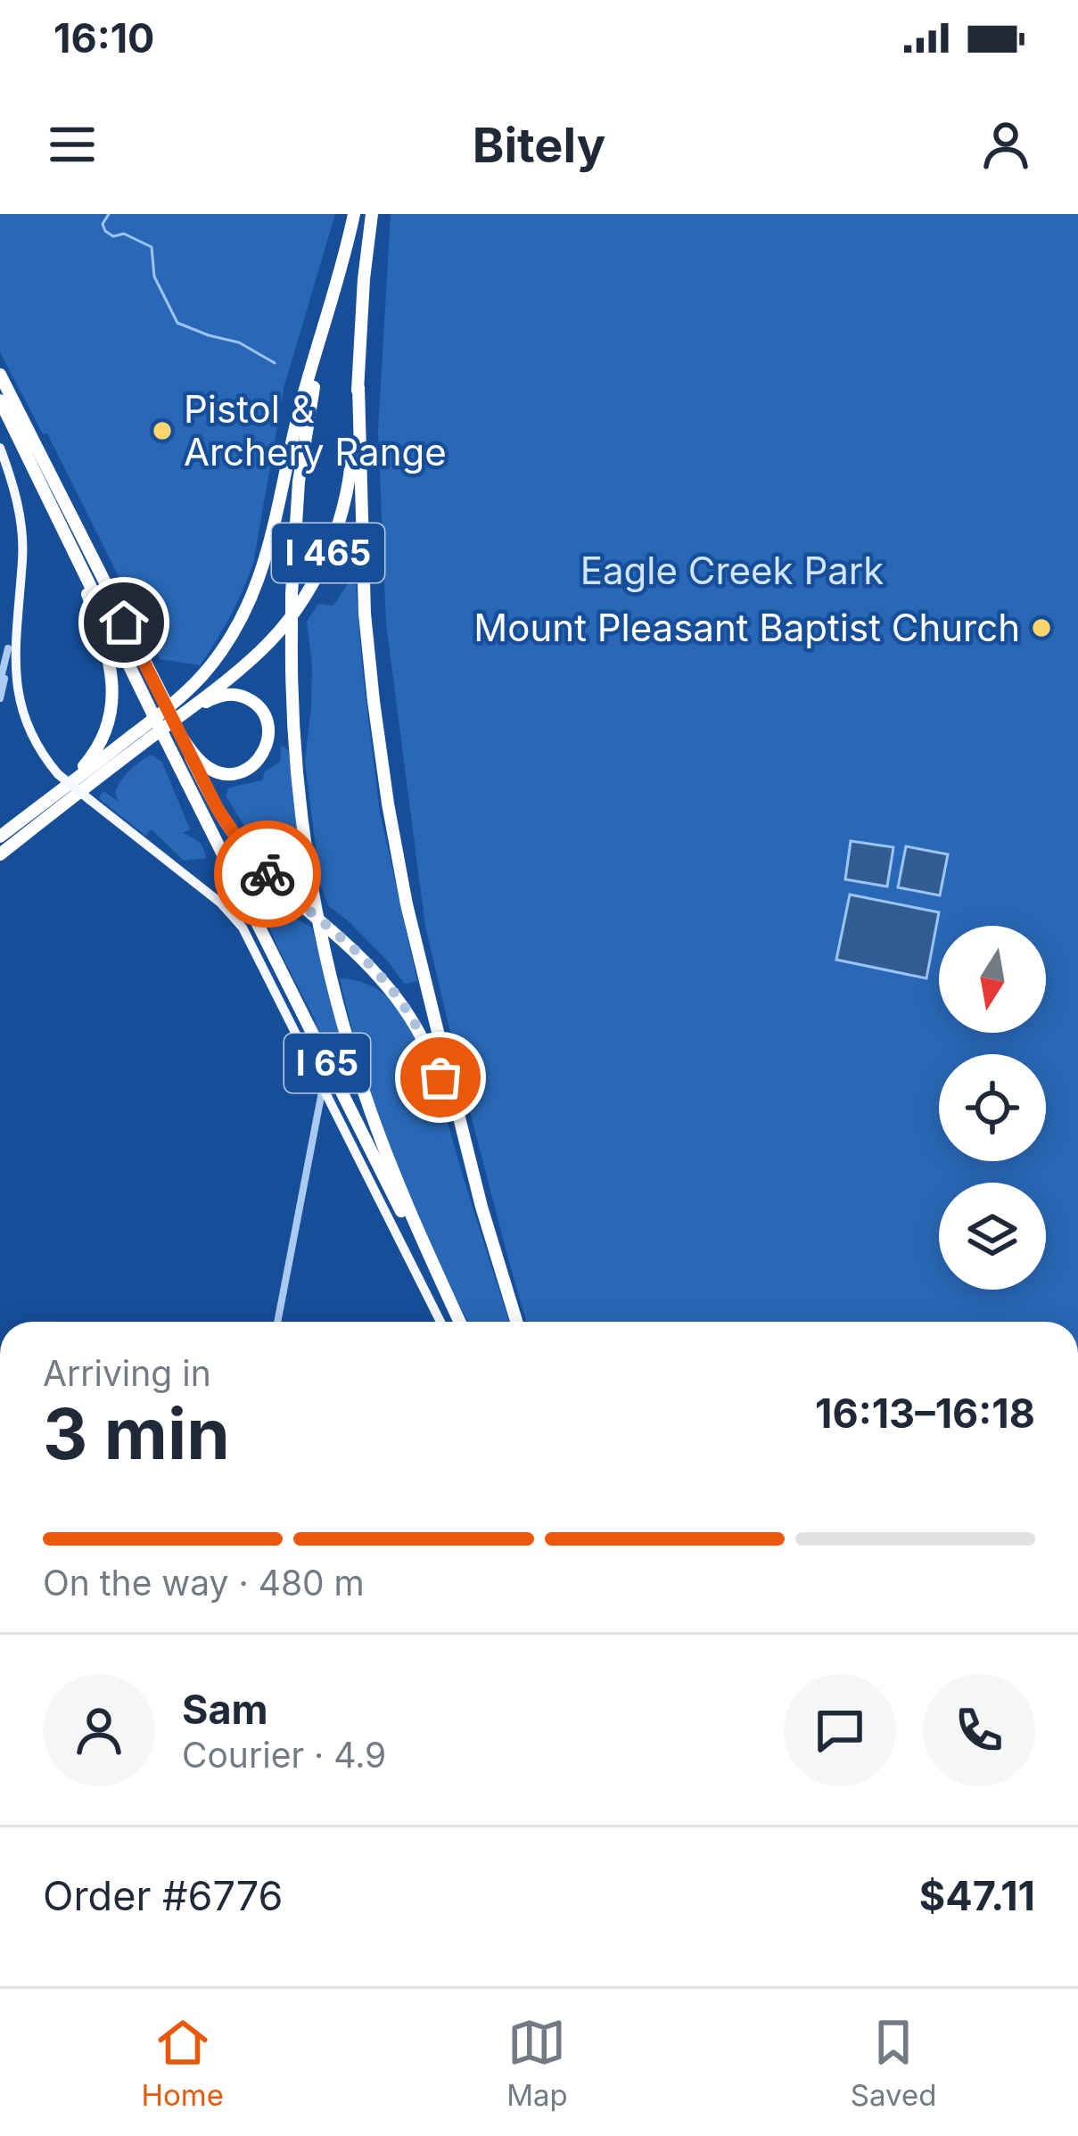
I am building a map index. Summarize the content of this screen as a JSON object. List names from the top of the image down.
{
  "streets": {
    "highway": ["I 465", "I 65"]
  },
  "parks": ["Eagle Creek Park"],
  "places": ["Pistol & Archery Range", "Mount Pleasant Baptist Church"],
  "north": "bottom",
  "page": {
    "status": "16:10",
    "header": "Bitely",
    "heading": ["3 min", "Arriving in", "16:13–16:18"],
    "panel": [
      "Sam",
      "Courier · 4.9",
      "Order #6776",
      "$47.11"
    ],
    "bar": "On the way · 480 m",
    "tabs": ["Home", "Map", "Saved"]
  }
}
